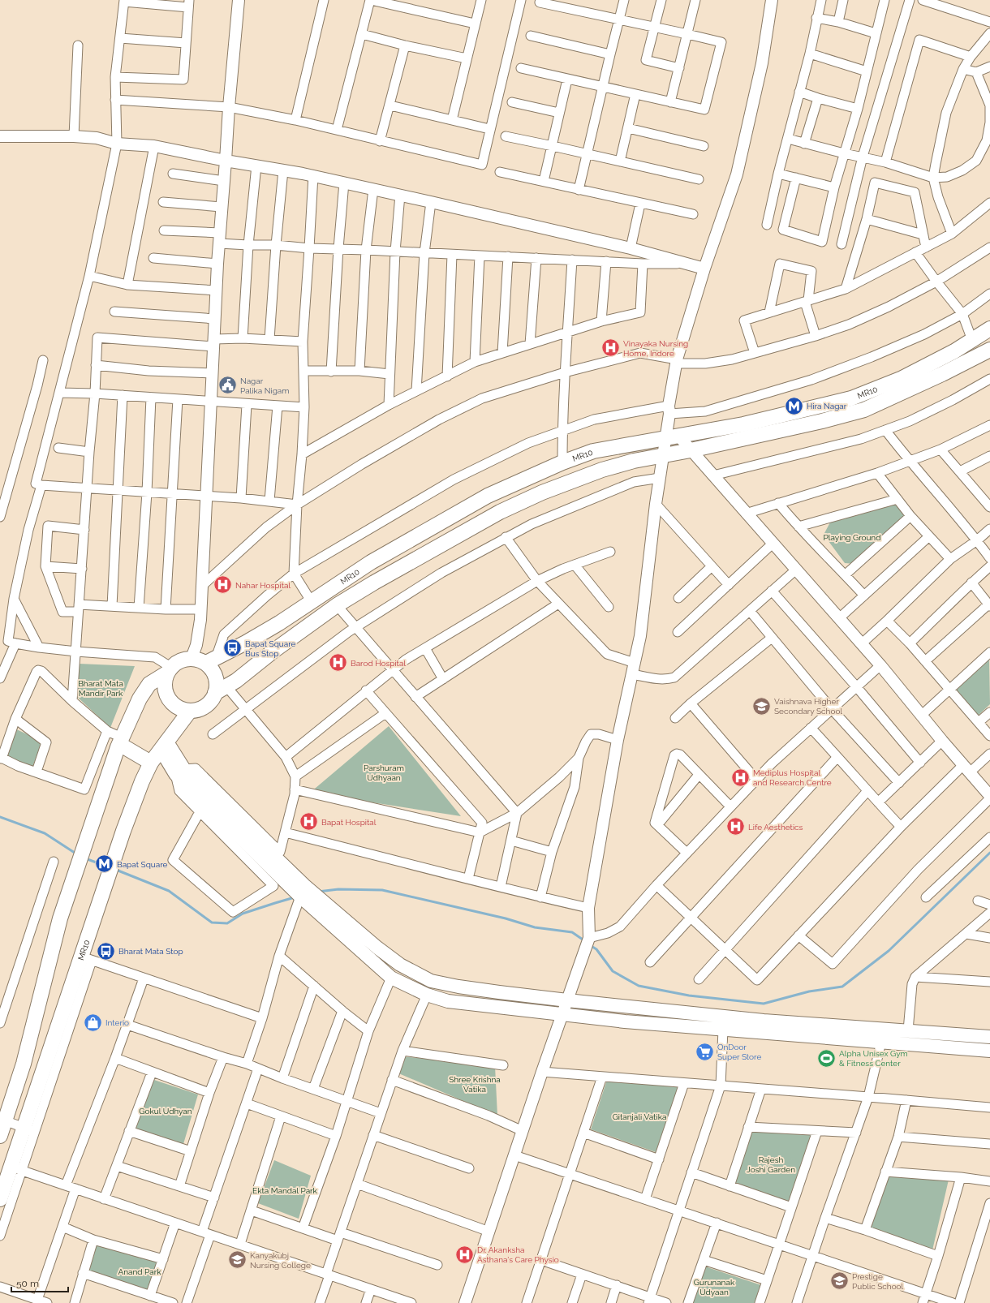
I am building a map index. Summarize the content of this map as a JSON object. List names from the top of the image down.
{
  "streets": {
    "main road": ["MR10"]
  },
  "parks": [
    "Playing Ground",
    "Bharat Mata Mandir Park",
    "Parshuram Udhyaan",
    "Shree Krishna Vatika",
    "Gokul Udhyan",
    "Gitanjali Vatika",
    "Rajesh Joshi Garden",
    "Ekta Mandal Park",
    "Anand Park",
    "Gurunanak Udyaan"
  ],
  "places": {
    "hospital": [
      "Vinayaka Nursing Home, Indore",
      "Nahar Hospital",
      "Barod Hospital",
      "Mediplus Hospital and Research Centre",
      "Bapat Hospital",
      "Life Aesthetics",
      "Dr. Akanksha Asthana's Care Physio"
    ],
    "public building": ["Nagar Palika Nigam"],
    "metro station": ["Hira Nagar", "Bapat Square"],
    "bus stop": ["Bapat Square Bus Stop", "Bharat Mata Stop"],
    "school or university": ["Vaishnava Higher Secondary School", "Kanyakubj Nursing College", "Prestige Public School"],
    "shop": ["Interio"],
    "supermarket": ["OnDoor Super Store"],
    "sports": ["Alpha Unisex Gym & Fitness Center"]
  },
  "scale_bar": "50 m"
}
